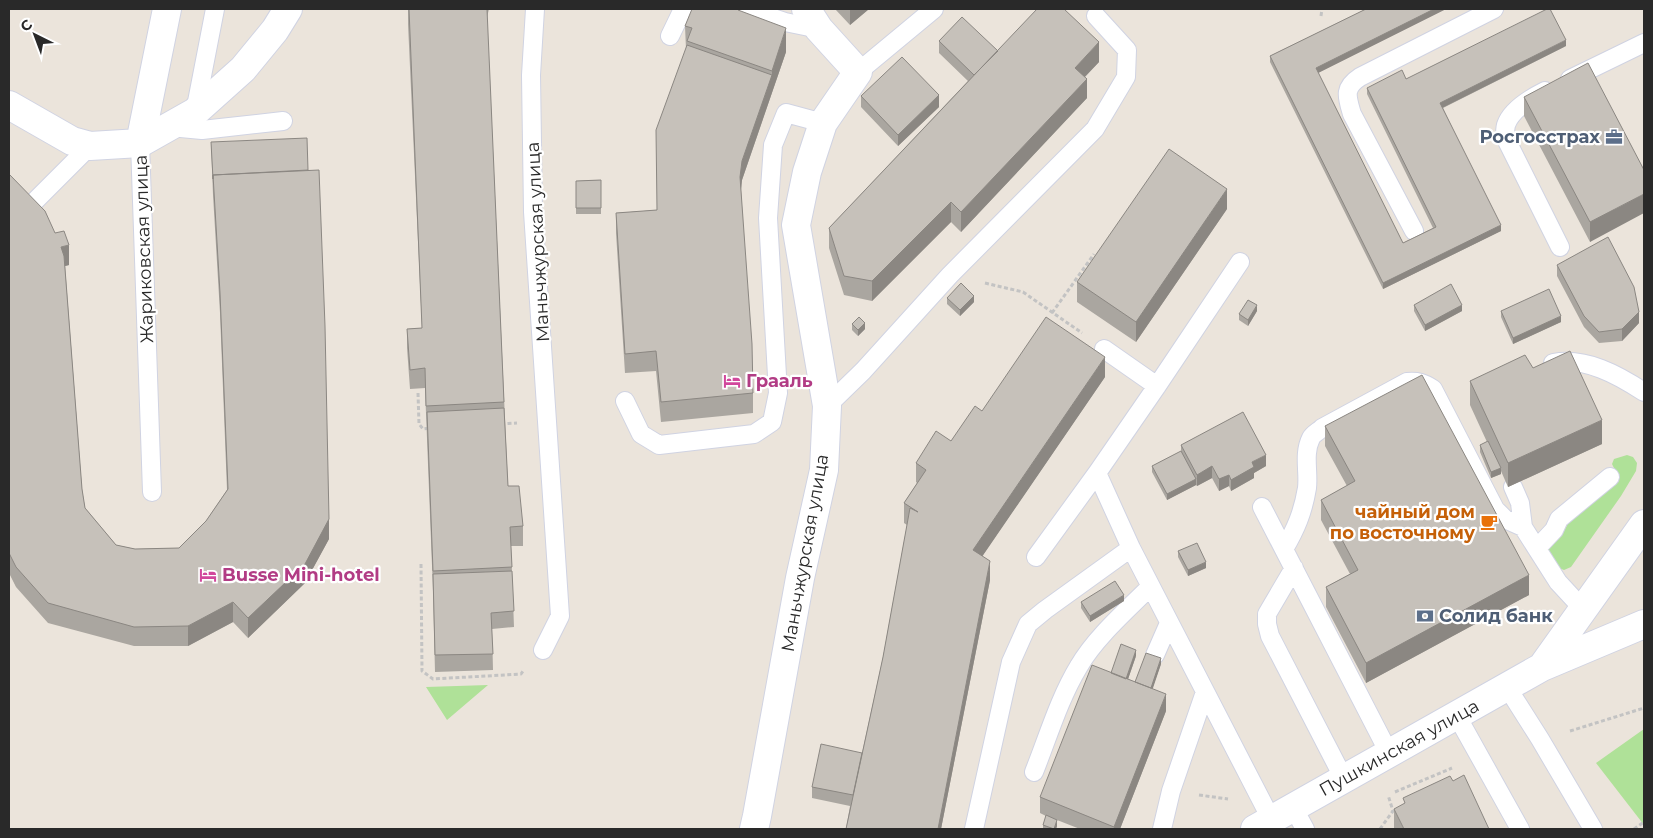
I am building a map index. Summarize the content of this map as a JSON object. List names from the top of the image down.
{
  "streets": {
    "street": ["Маньчжурская улица", "Жариковская улица", "Пушкинская улица"]
  },
  "places": {
    "office": ["Росгосстрах"],
    "hotel": ["Грааль", "Busse Mini-hotel"],
    "cafe": ["чайный дом по восточному"],
    "bank": ["Солид банк"]
  },
  "north": "top left"
}
